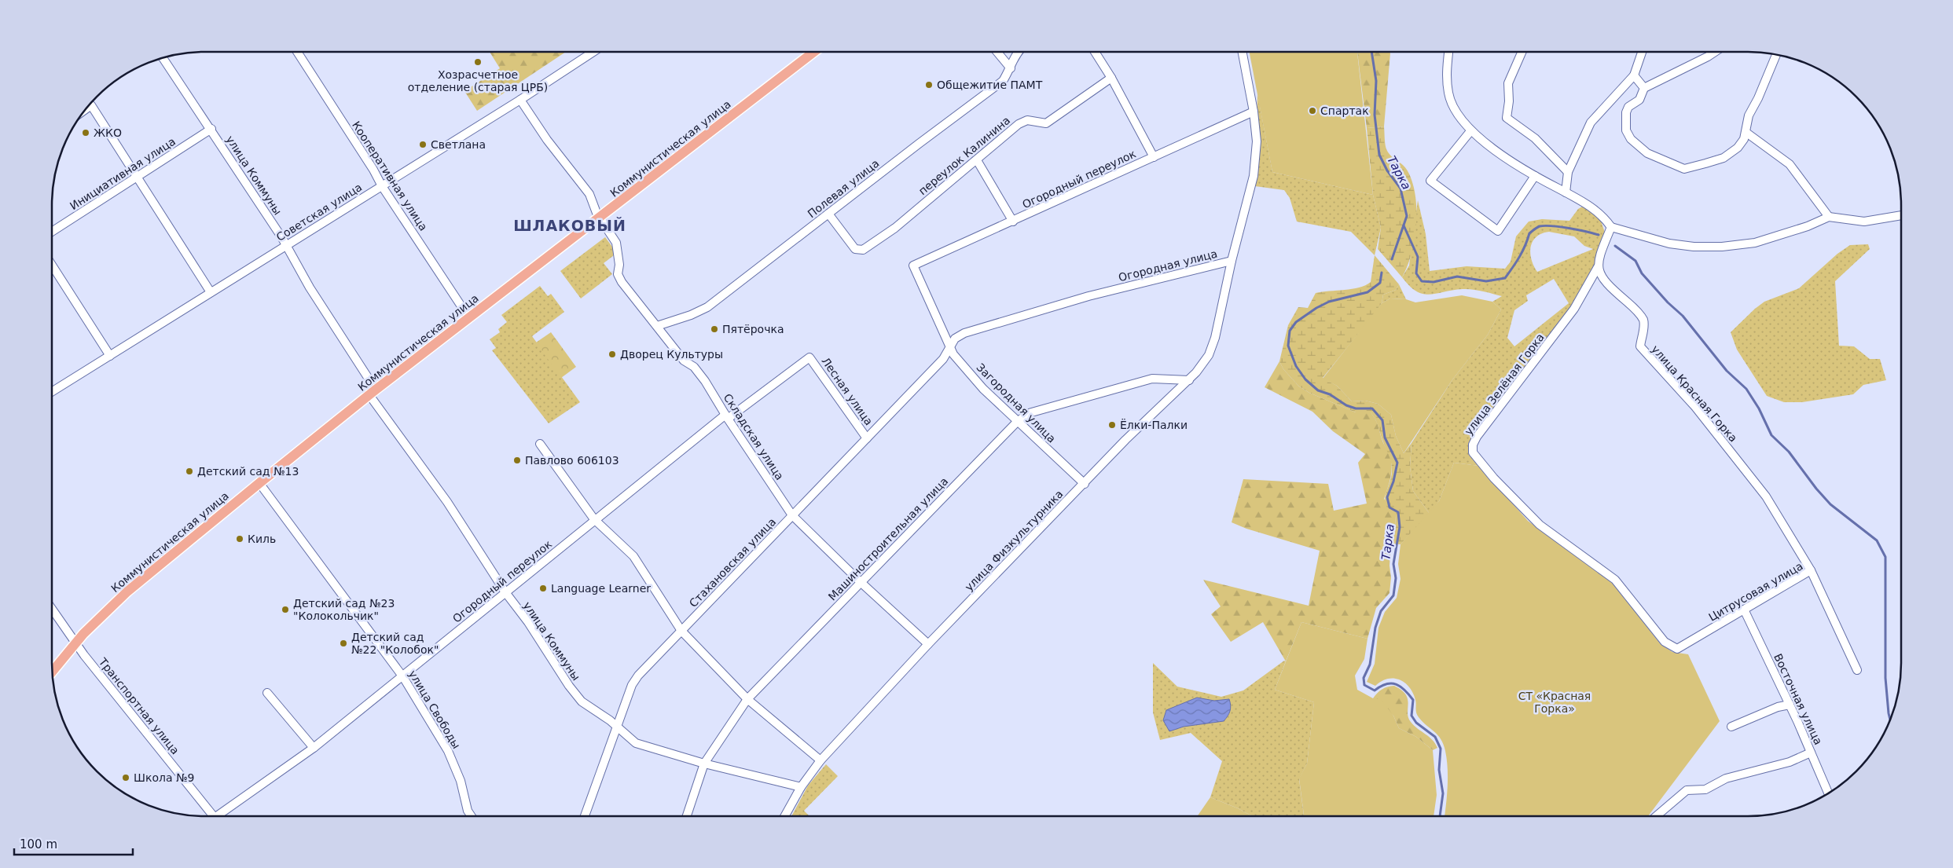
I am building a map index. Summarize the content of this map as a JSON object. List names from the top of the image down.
{
  "streets": {
    "main road": ["Коммунистическая улица"],
    "street": [
      "переулок Калинина",
      "Инициативная улица",
      "улица Коммуны",
      "Кооперативная улица",
      "Огородный переулок",
      "Полевая улица",
      "Советская улица",
      "Огородная улица",
      "улица Зелёная Горка",
      "Лесная улица",
      "улица Красная Горка",
      "Загородная улица",
      "Складская улица",
      "Машиностроительная улица",
      "улица Физкультурника",
      "Стахановская улица",
      "Цитрусовая улица",
      "Восточная улица",
      "Транспортная улица",
      "улица Свободы"
    ]
  },
  "crossings": [
    ["Коммунистическая улица", "улица Коммуны"],
    ["Коммунистическая улица", "Кооперативная улица"],
    ["Коммунистическая улица", "Складская улица"],
    ["Коммунистическая улица", "Транспортная улица"],
    ["Коммунистическая улица", "улица Свободы"],
    ["переулок Калинина", "Полевая улица"],
    ["Инициативная улица", "улица Коммуны"],
    ["улица Коммуны", "Огородный переулок"],
    ["улица Коммуны", "Советская улица"],
    ["улица Коммуны", "Машиностроительная улица"],
    ["улица Коммуны", "улица Физкультурника"],
    ["улица Коммуны", "Стахановская улица"],
    ["Кооперативная улица", "Советская улица"],
    ["Огородный переулок", "Огородная улица"],
    ["Огородный переулок", "Лесная улица"],
    ["Огородный переулок", "Загородная улица"],
    ["Огородный переулок", "Складская улица"],
    ["Огородный переулок", "улица Свободы"],
    ["Полевая улица", "Складская улица"],
    ["Советская улица", "Складская улица"],
    ["Огородная улица", "Загородная улица"],
    ["Огородная улица", "улица Физкультурника"],
    ["Огородная улица", "Стахановская улица"],
    ["улица Зелёная Горка", "улица Красная Горка"],
    ["улица Зелёная Горка", "Цитрусовая улица"],
    ["Лесная улица", "Стахановская улица"],
    ["улица Красная Горка", "Цитрусовая улица"],
    ["Загородная улица", "Машиностроительная улица"],
    ["Загородная улица", "улица Физкультурника"],
    ["Загородная улица", "Стахановская улица"],
    ["Складская улица", "Машиностроительная улица"],
    ["Складская улица", "улица Физкультурника"],
    ["Складская улица", "Стахановская улица"],
    ["Машиностроительная улица", "улица Физкультурника"],
    ["Цитрусовая улица", "Восточная улица"]
  ],
  "districts": ["ШЛАКОВЫЙ"],
  "water": ["Тарка"],
  "parks": ["СТ «Красная Горка»"],
  "places": [
    "Хозрасчетное отделение (старая ЦРБ)",
    "Общежитие ПАМТ",
    "Спартак",
    "ЖКО",
    "Светлана",
    "Пятёрочка",
    "Дворец Культуры",
    "Ёлки-Палки",
    "Павлово 606103",
    "Детский сад №13",
    "Киль",
    "Language Learner",
    "Детский сад №23 \"Колокольчик\"",
    "Детский сад №22 \"Колобок\"",
    "Школа №9"
  ],
  "scale_bar": "100 m"
}
